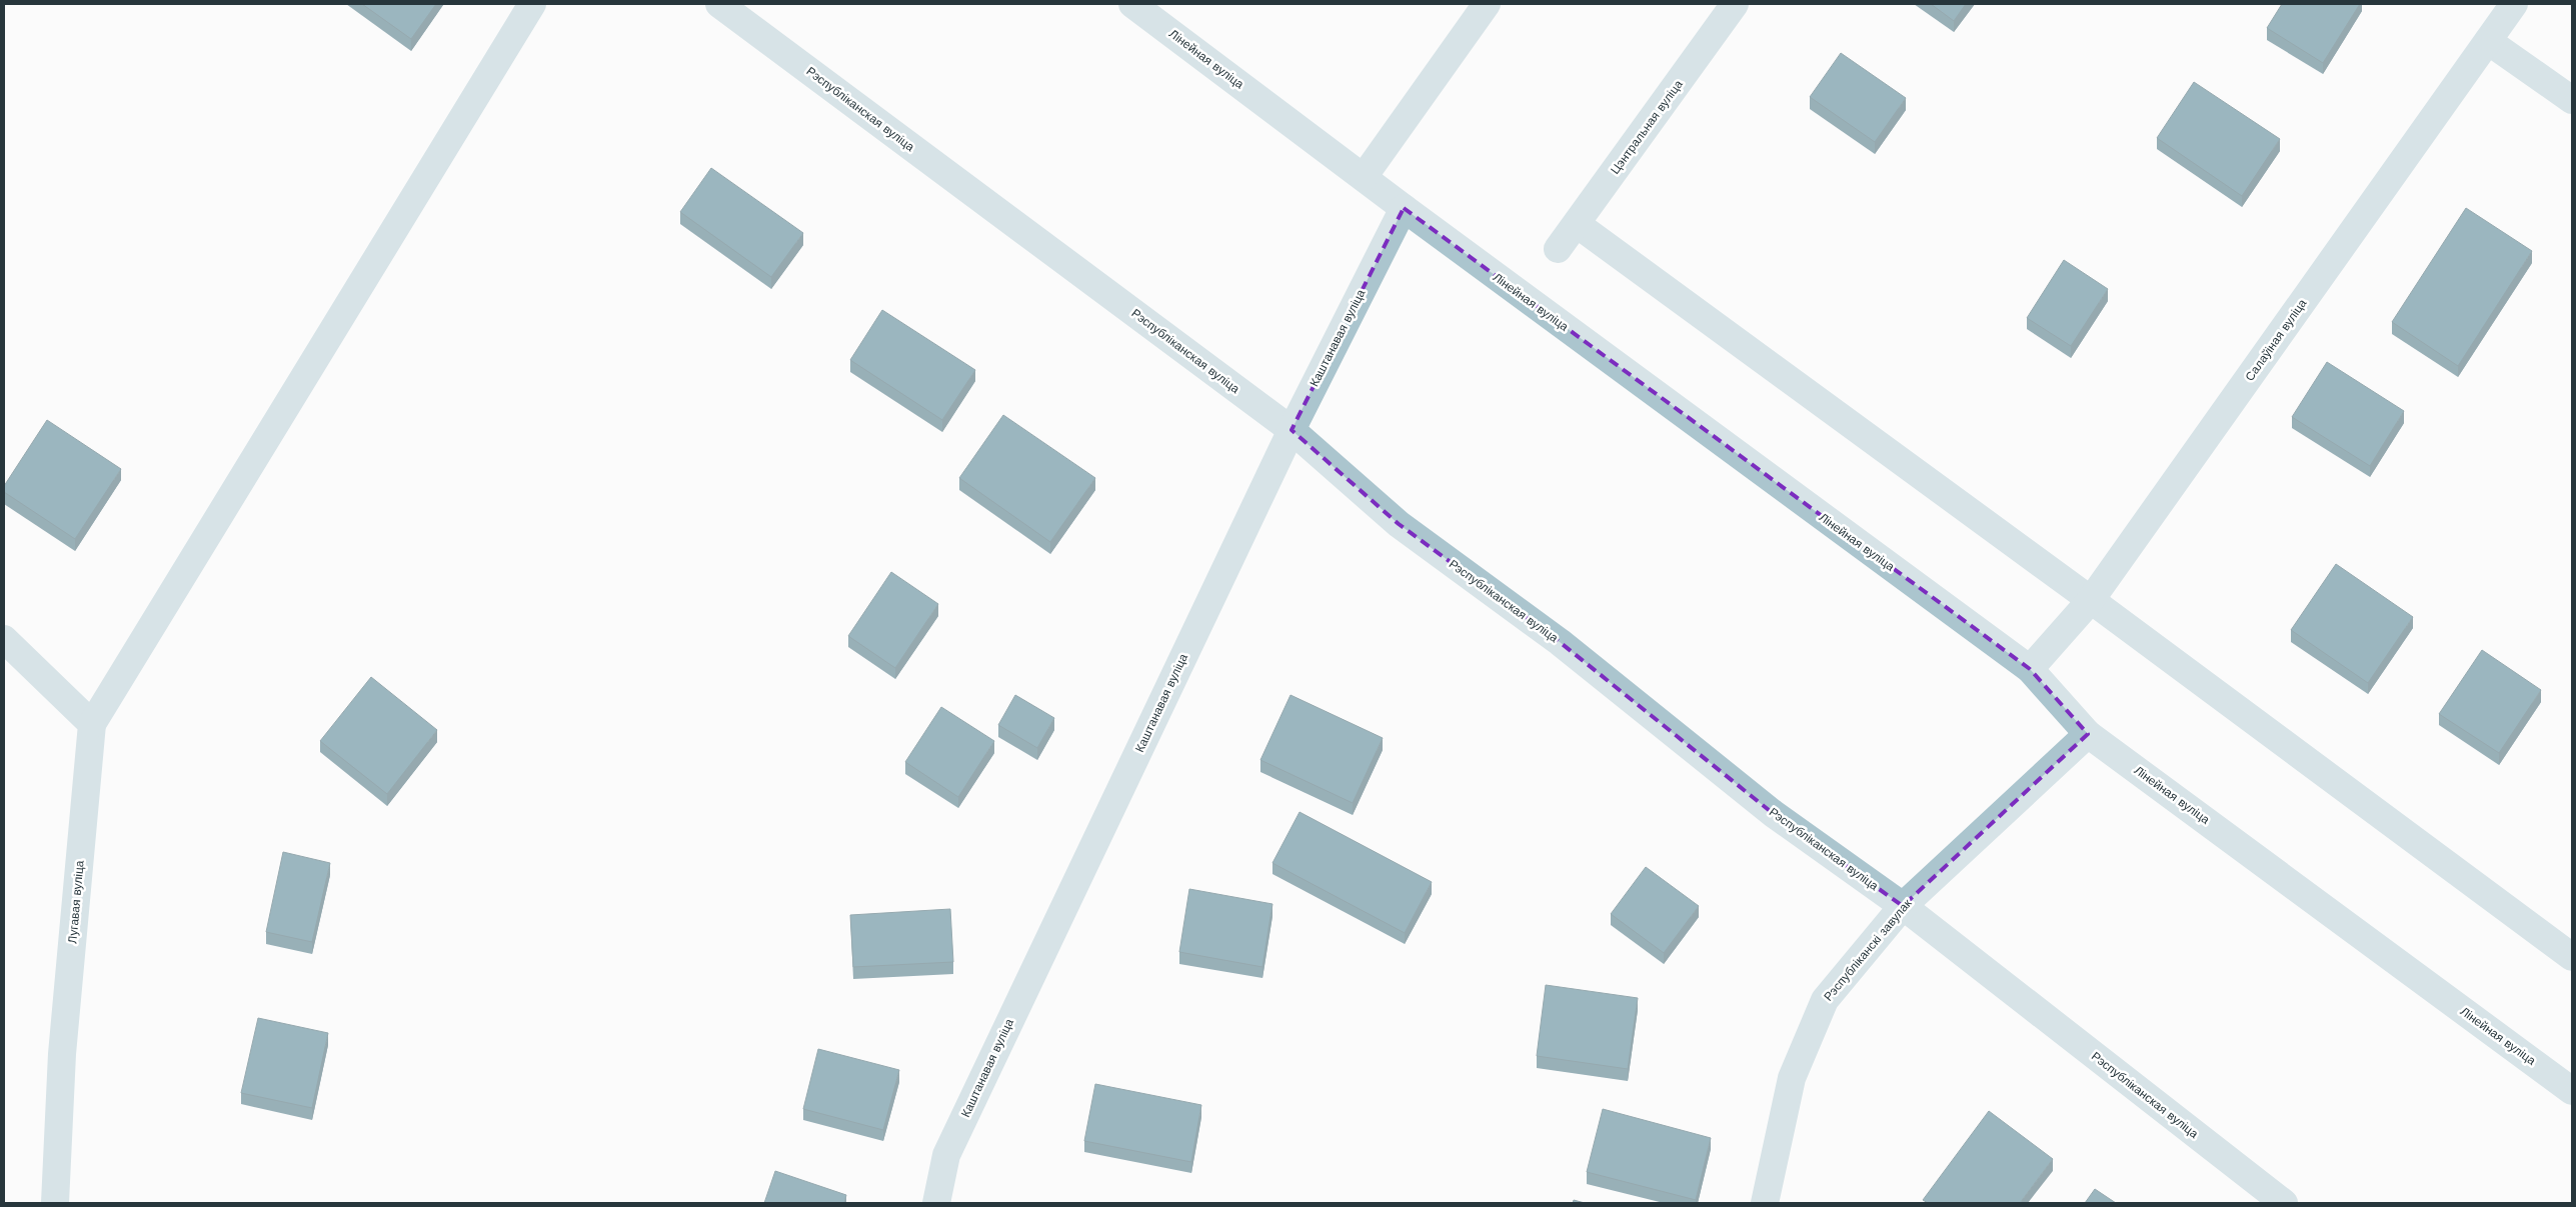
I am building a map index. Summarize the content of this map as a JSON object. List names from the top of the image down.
{
  "streets": {
    "street": [
      "Лінейная вуліца",
      "Рэспубліканская вуліца",
      "Цэнтральная вуліца",
      "Каштанавая вуліца",
      "Салаўіная вуліца",
      "Лугавая вуліца",
      "Рэспубліканскі завулак"
    ]
  },
  "crossings": [
    ["Лінейная вуліца", "Каштанавая вуліца"],
    ["Лінейная вуліца", "Салаўіная вуліца"],
    ["Лінейная вуліца", "Рэспубліканскі завулак"],
    ["Рэспубліканская вуліца", "Каштанавая вуліца"],
    ["Рэспубліканская вуліца", "Рэспубліканскі завулак"]
  ]
}
